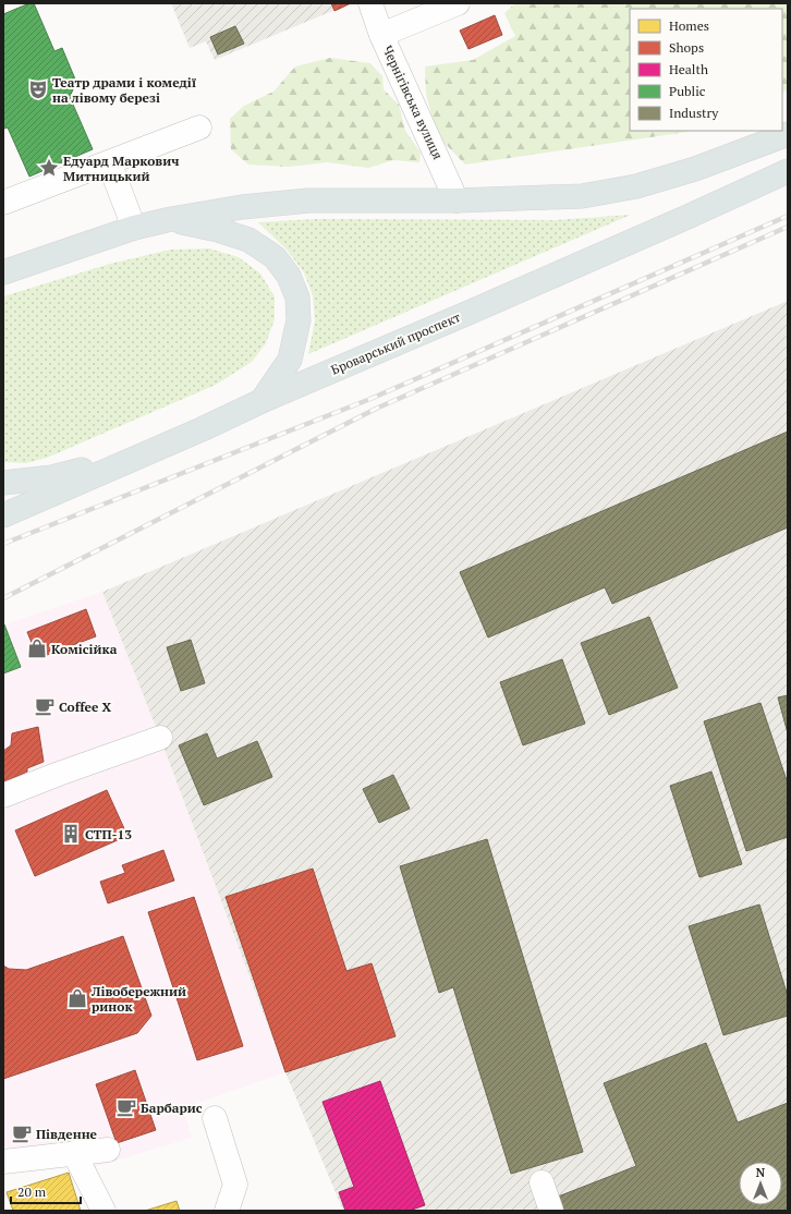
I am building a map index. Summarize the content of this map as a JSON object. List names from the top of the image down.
{
  "streets": {
    "main road": ["Броварський проспект"],
    "lane": ["Чернігівська вулиця"]
  },
  "places": {
    "theatre": ["Театр драми і комедії на лівому березі"],
    "place": ["Едуард Маркович Митницький"],
    "shop": ["Комісійка", "Лівобережний ринок"],
    "cafe": ["Coffee X", "Барбарис", "Південне"],
    "building": ["СТП-13"]
  },
  "legend": [
    "Homes",
    "Shops",
    "Health",
    "Public",
    "Industry"
  ],
  "scale_bar": "20 m",
  "north": "top"
}
